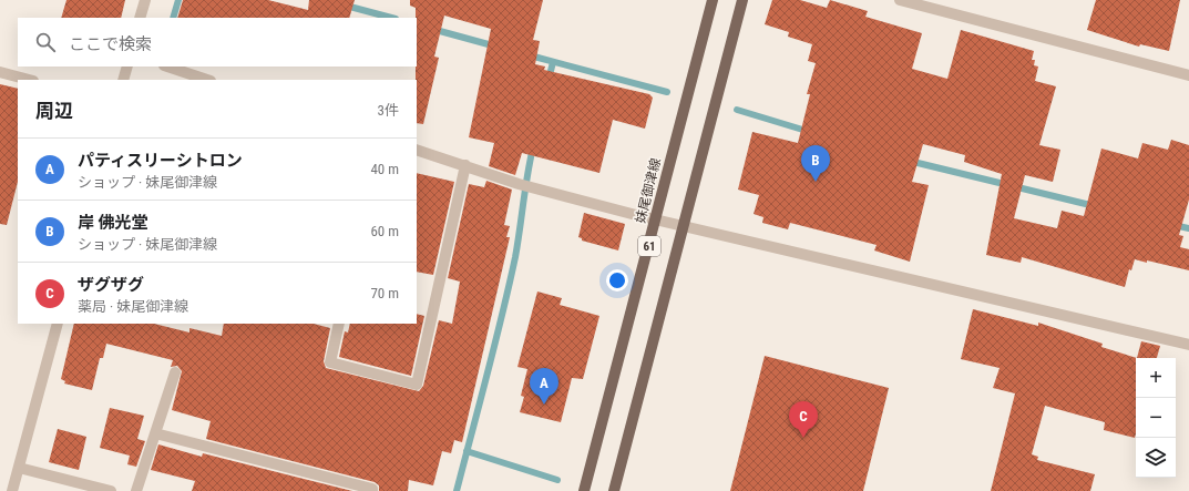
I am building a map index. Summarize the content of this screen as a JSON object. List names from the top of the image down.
{
  "streets": {
    "main road": ["妹尾御津線", "61"]
  },
  "page": {
    "search": "ここで検索",
    "heading": ["周辺", "3件"],
    "list": [
      {
        "mark": "A",
        "name": "パティスリーシトロン",
        "note": "ショップ · 妹尾御津線",
        "value": "40 m"
      },
      {
        "mark": "B",
        "name": "岸 佛光堂",
        "note": "ショップ · 妹尾御津線",
        "value": "60 m"
      },
      {
        "mark": "C",
        "name": "ザグザグ",
        "note": "薬局 · 妹尾御津線",
        "value": "70 m"
      }
    ],
    "pins": ["B", "A", "C"],
    "map_buttons": ["+", "−"]
  }
}
